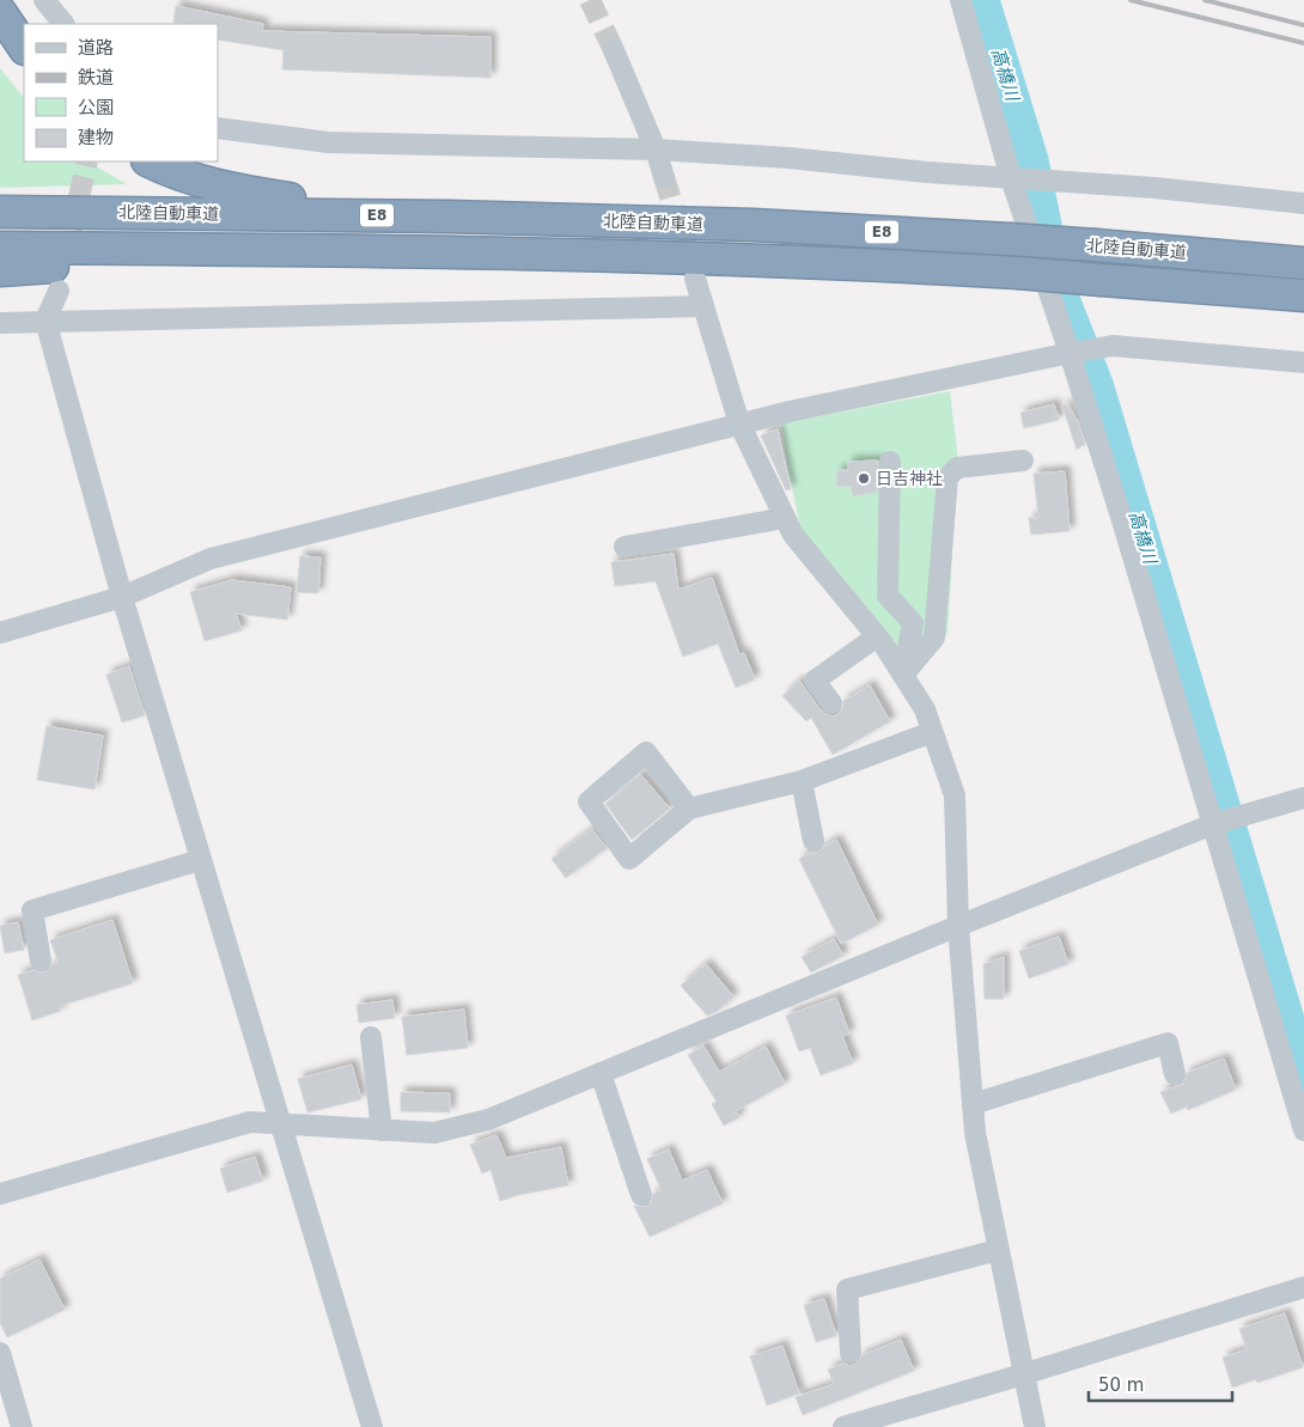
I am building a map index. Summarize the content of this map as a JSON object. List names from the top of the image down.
{
  "streets": {
    "highway": ["北陸自動車道", "E8"]
  },
  "water": ["高橋川"],
  "places": ["日吉神社"],
  "legend": [
    "道路",
    "鉄道",
    "公園",
    "建物"
  ],
  "scale_bar": "50 m"
}
